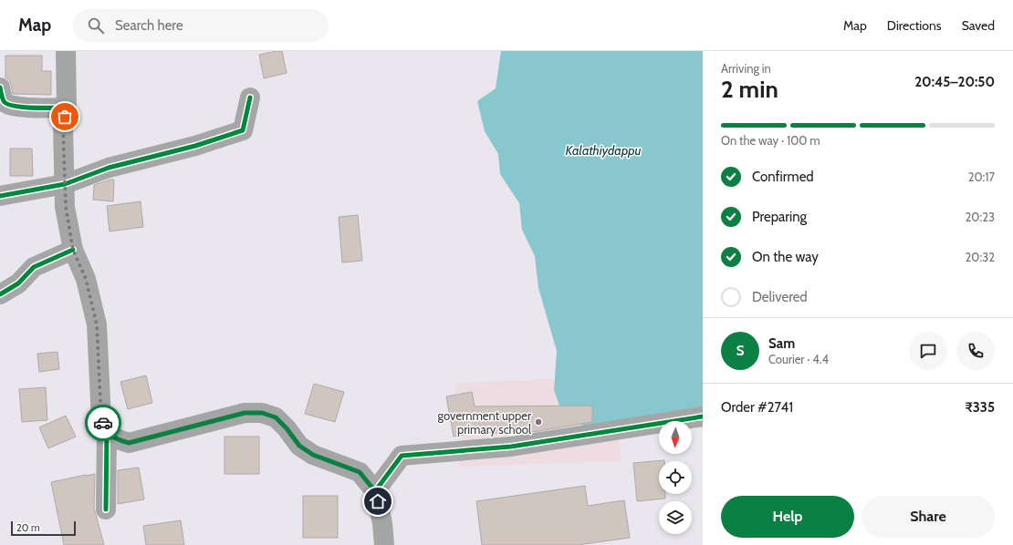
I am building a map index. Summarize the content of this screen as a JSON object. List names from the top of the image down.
{
  "water": ["Kalathiydappu"],
  "places": ["government upper primary school"],
  "scale_bar": "20 m",
  "north": "bottom",
  "page": {
    "header": "Map",
    "search": "Search here",
    "nav": ["Map", "Directions", "Saved"],
    "heading": ["2 min", "Arriving in", "20:45–20:50"],
    "panel": [
      "Sam",
      "Courier · 4.4",
      "Order #2741",
      "₹335"
    ],
    "bar": "On the way · 100 m",
    "list": [
      ["Confirmed", "20:17"],
      ["Preparing", "20:23"],
      ["On the way", "20:32"],
      "Delivered"
    ],
    "round": "S",
    "buttons": ["Help", "Share"],
    "scale": "20 m"
  }
}
